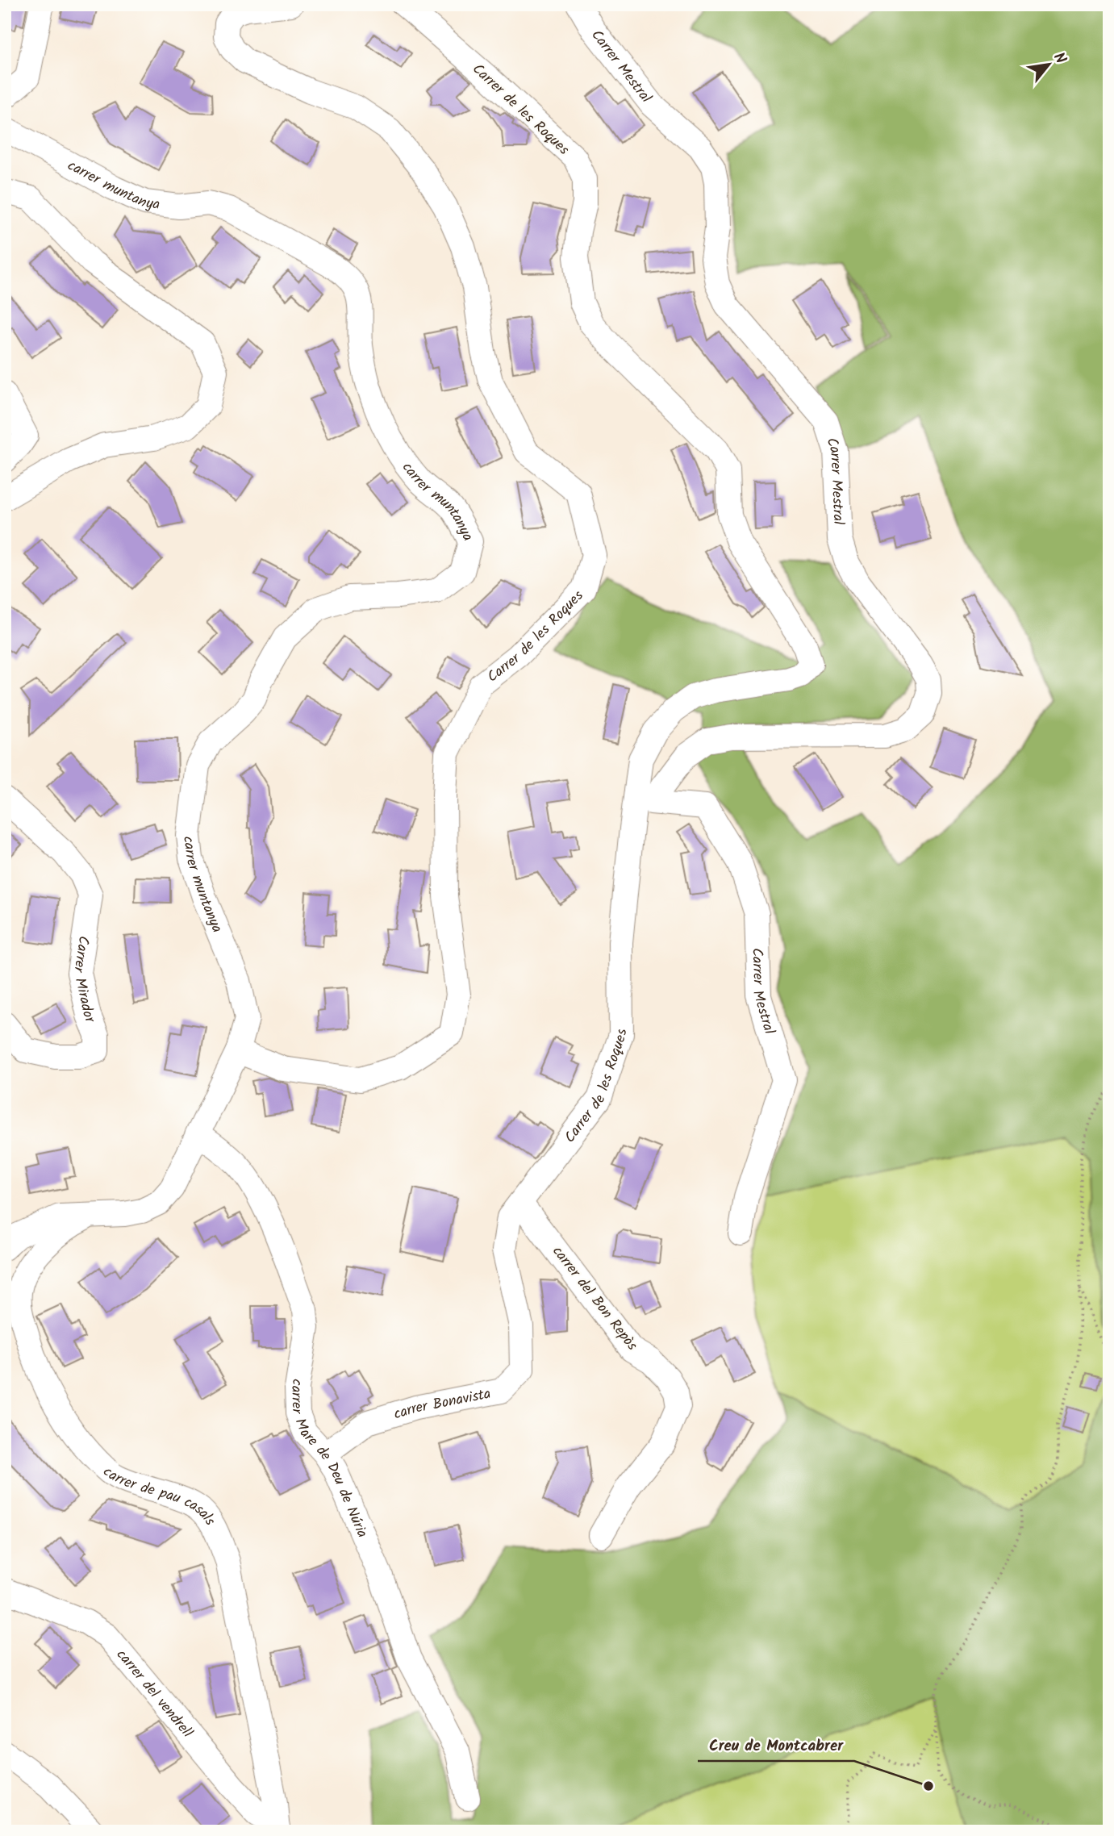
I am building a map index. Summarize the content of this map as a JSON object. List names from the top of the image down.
{
  "streets": {
    "street": [
      "Carrer Mestral",
      "Carrer de les Roques",
      "carrer muntanya",
      "Carrer Mirador",
      "carrer del Bon Repòs",
      "carrer Bonavista",
      "carrer Mare de Deu de Núria",
      "carrer de pau casals",
      "carrer del vendrell"
    ]
  },
  "crossings": [
    ["Carrer Mestral", "Carrer de les Roques"],
    ["Carrer de les Roques", "carrer muntanya"],
    ["Carrer de les Roques", "carrer del Bon Repòs"],
    ["Carrer de les Roques", "carrer Bonavista"],
    ["carrer muntanya", "carrer Mare de Deu de Núria"],
    ["carrer muntanya", "carrer de pau casals"],
    ["carrer del Bon Repòs", "carrer Bonavista"],
    ["carrer Bonavista", "carrer Mare de Deu de Núria"],
    ["carrer de pau casals", "carrer del vendrell"]
  ],
  "places": ["Creu de Montcabrer"],
  "north": "top right"
}
